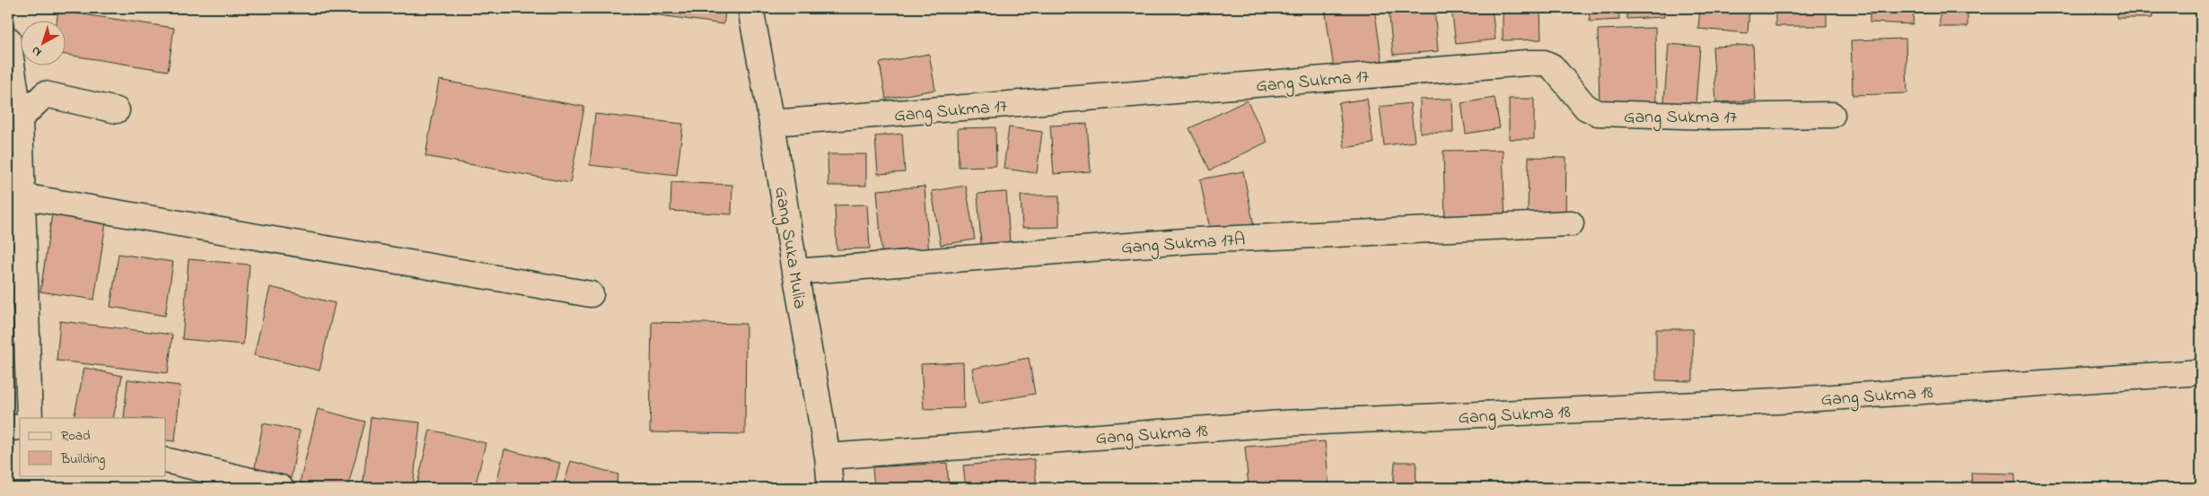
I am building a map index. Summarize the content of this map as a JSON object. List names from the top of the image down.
{
  "streets": {
    "street": [
      "Gang Sukma 17",
      "Gang Sukma 17A",
      "Gang Suka Mulia",
      "Gang Sukma 18"
    ]
  },
  "crossings": [
    ["Gang Sukma 17", "Gang Suka Mulia"],
    ["Gang Sukma 17A", "Gang Suka Mulia"],
    ["Gang Suka Mulia", "Gang Sukma 18"]
  ],
  "legend": ["Road", "Building"],
  "north": "bottom left"
}
